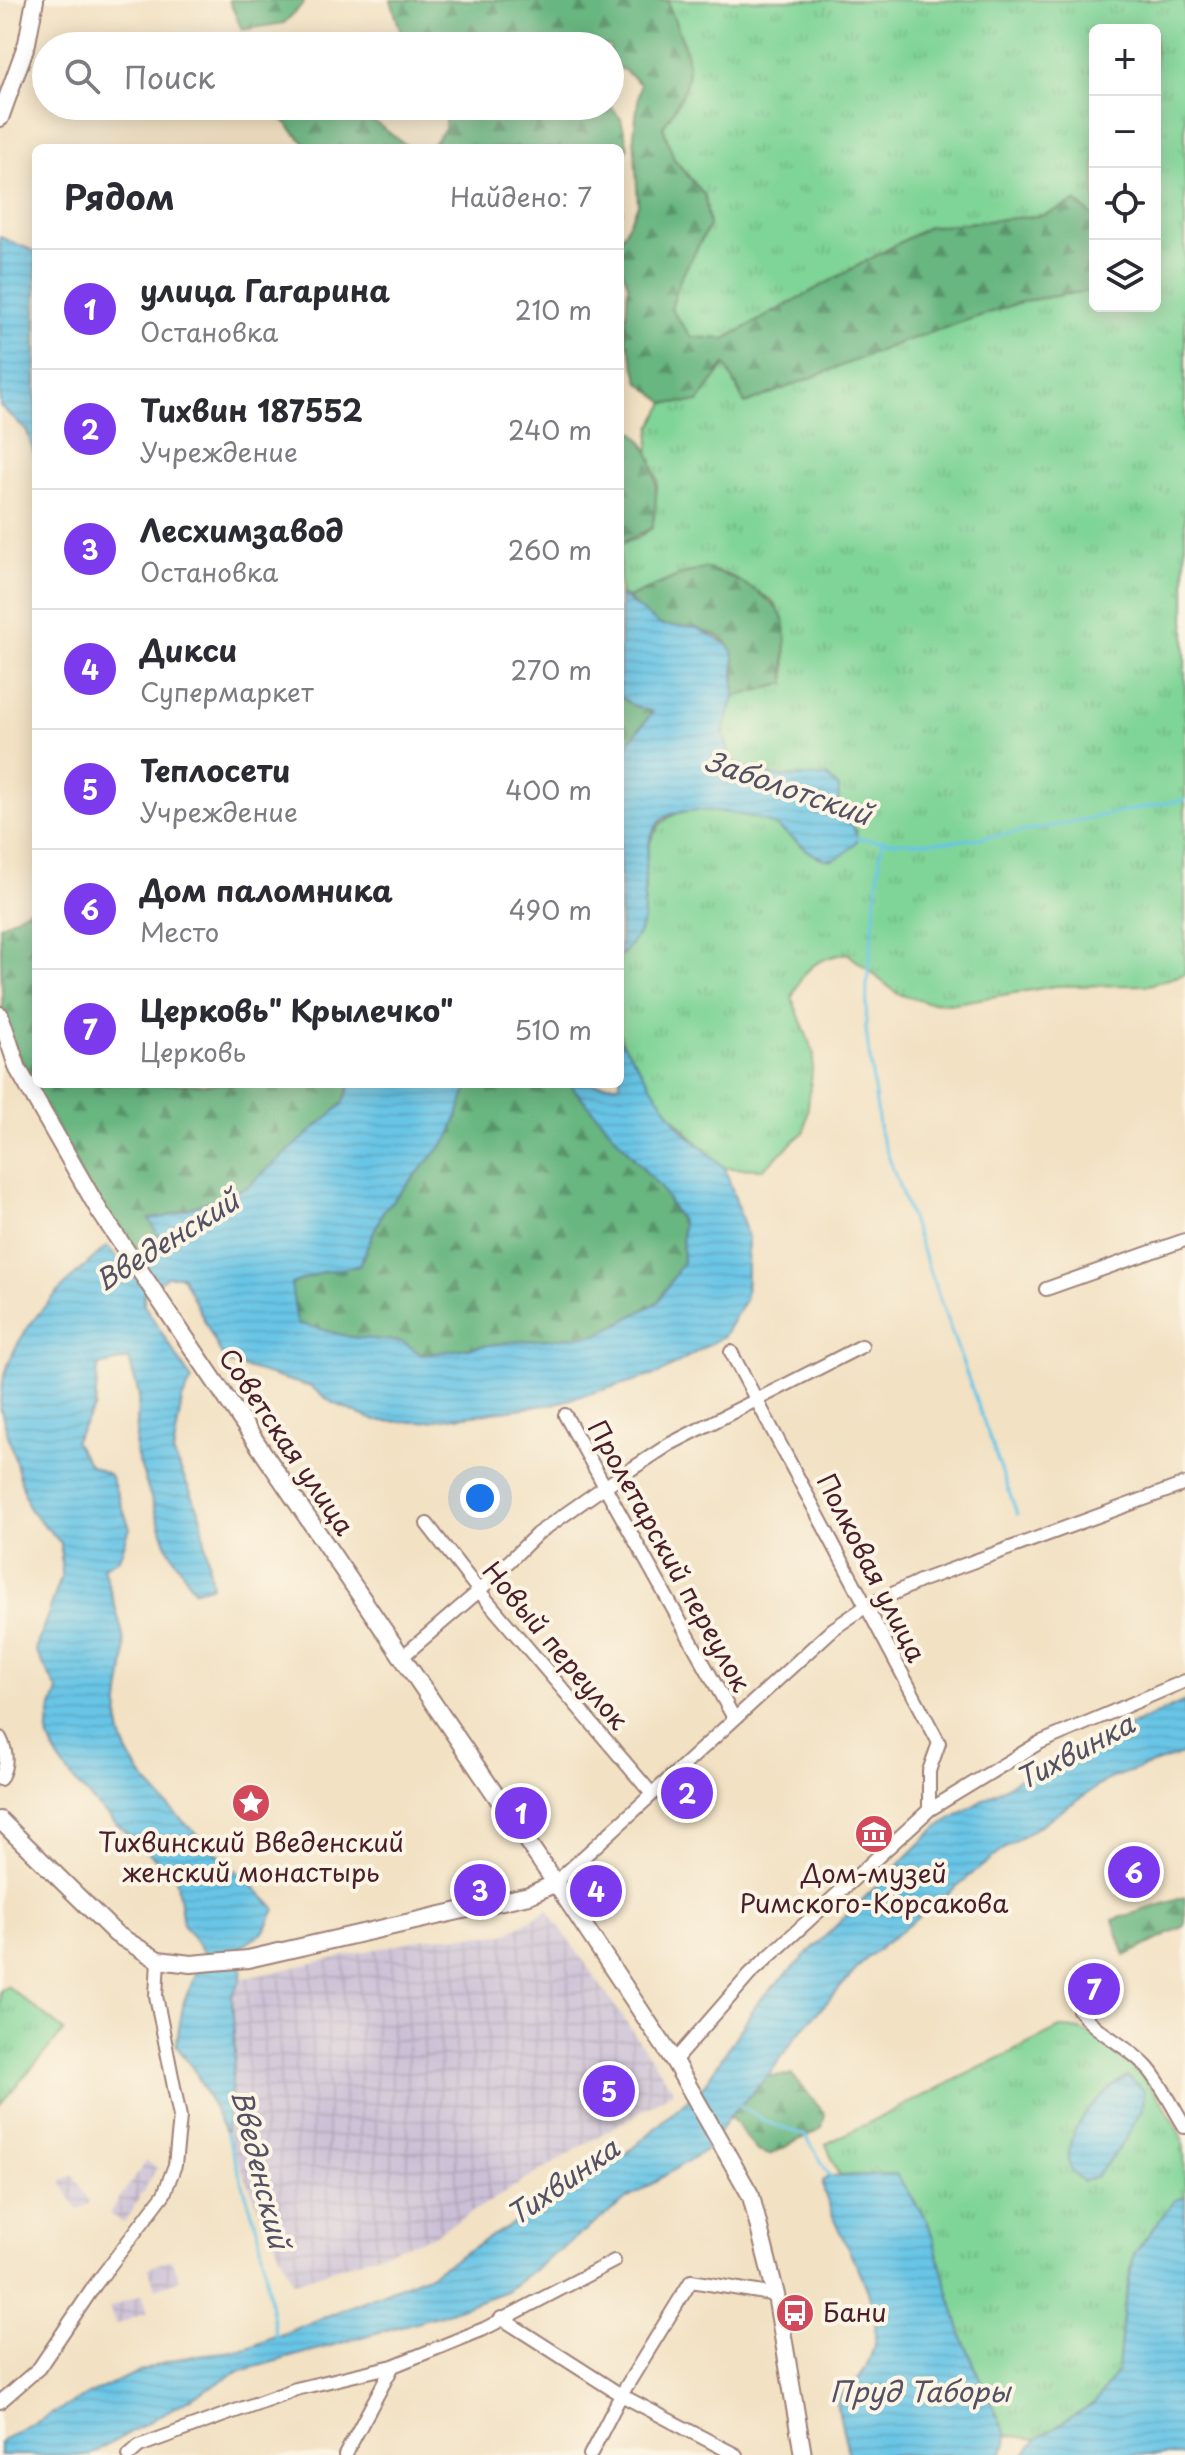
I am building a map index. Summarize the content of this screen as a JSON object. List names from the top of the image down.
{
  "streets": {
    "main road": ["Советская улица"],
    "street": ["Пролетарский переулок", "Полковая улица", "Новый переулок"]
  },
  "water": [
    "Заболотский",
    "Введенский",
    "Тихвинка",
    "Пруд Таборы"
  ],
  "places": {
    "place": ["Тихвинский Введенский женский монастырь"],
    "museum": ["Дом-музей Римского-Корсакова"],
    "bus stop": ["Бани"]
  },
  "page": {
    "map_buttons": ["+", "−"],
    "search": "Поиск",
    "heading": ["Рядом", "Найдено: 7"],
    "list": [
      {
        "mark": "1",
        "name": "улица Гагарина",
        "note": "Остановка",
        "value": "210 m"
      },
      {
        "mark": "2",
        "name": "Тихвин 187552",
        "note": "Учреждение",
        "value": "240 m"
      },
      {
        "mark": "3",
        "name": "Лесхимзавод",
        "note": "Остановка",
        "value": "260 m"
      },
      {
        "mark": "4",
        "name": "Дикси",
        "note": "Супермаркет",
        "value": "270 m"
      },
      {
        "mark": "5",
        "name": "Теплосети",
        "note": "Учреждение",
        "value": "400 m"
      },
      {
        "mark": "6",
        "name": "Дом паломника",
        "note": "Место",
        "value": "490 m"
      },
      {
        "mark": "7",
        "name": "Церковь\" Крылечко\"",
        "note": "Церковь",
        "value": "510 m"
      }
    ],
    "pins": [
      "2",
      "1",
      "6",
      "3",
      "4",
      "7",
      "5"
    ]
  }
}
